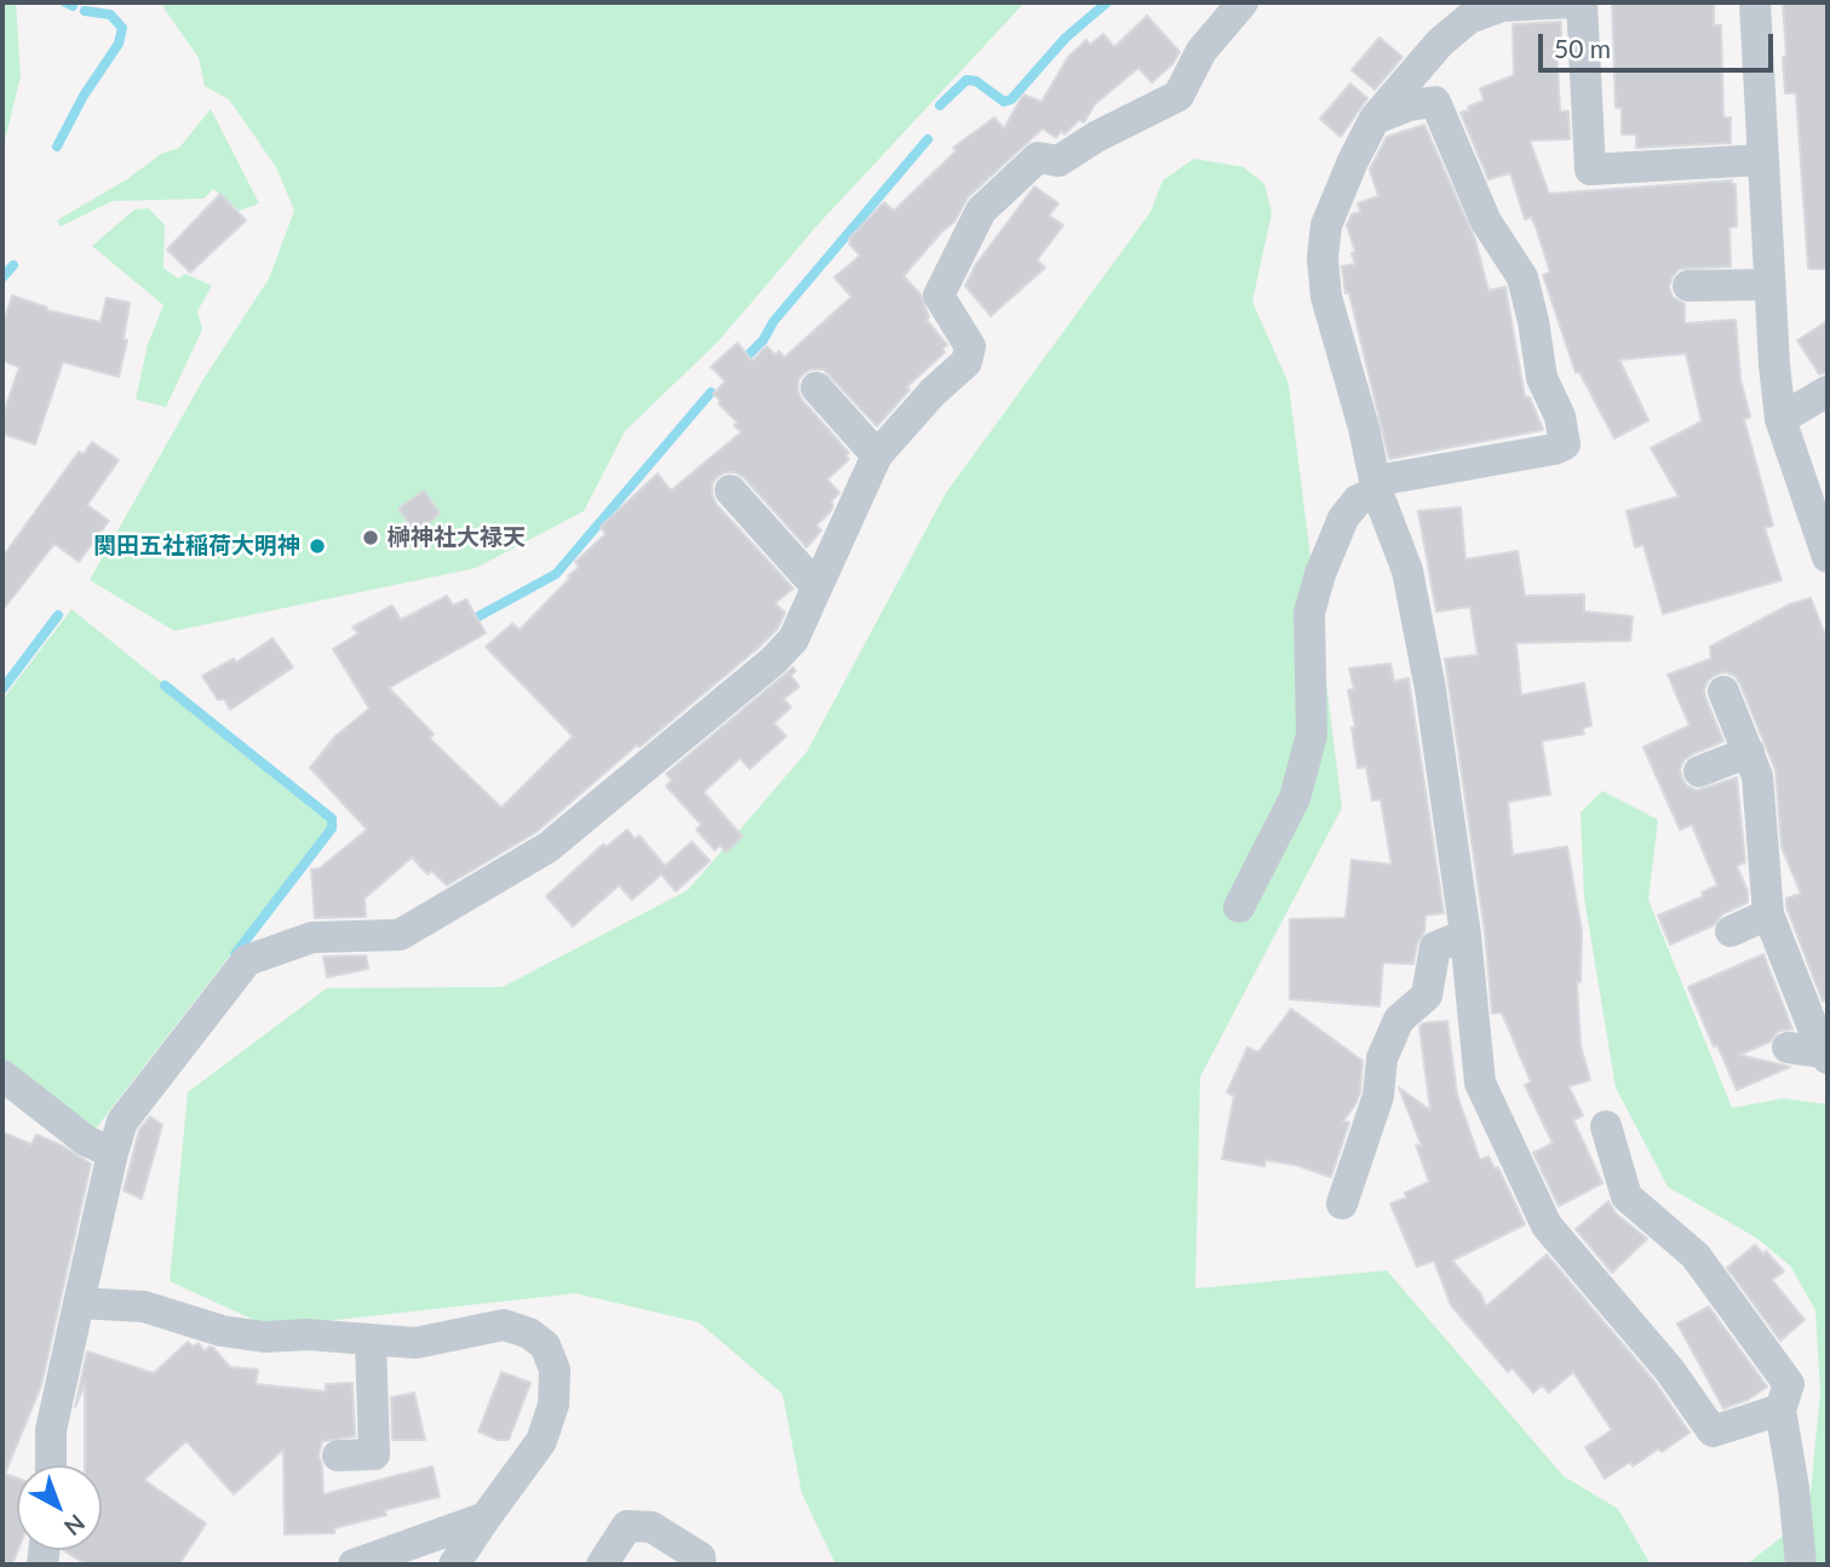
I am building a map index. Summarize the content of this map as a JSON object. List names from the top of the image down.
{
  "places": ["榊神社大禄天", "関田五社稲荷大明神"],
  "scale_bar": "50 m",
  "north": "bottom right"
}
